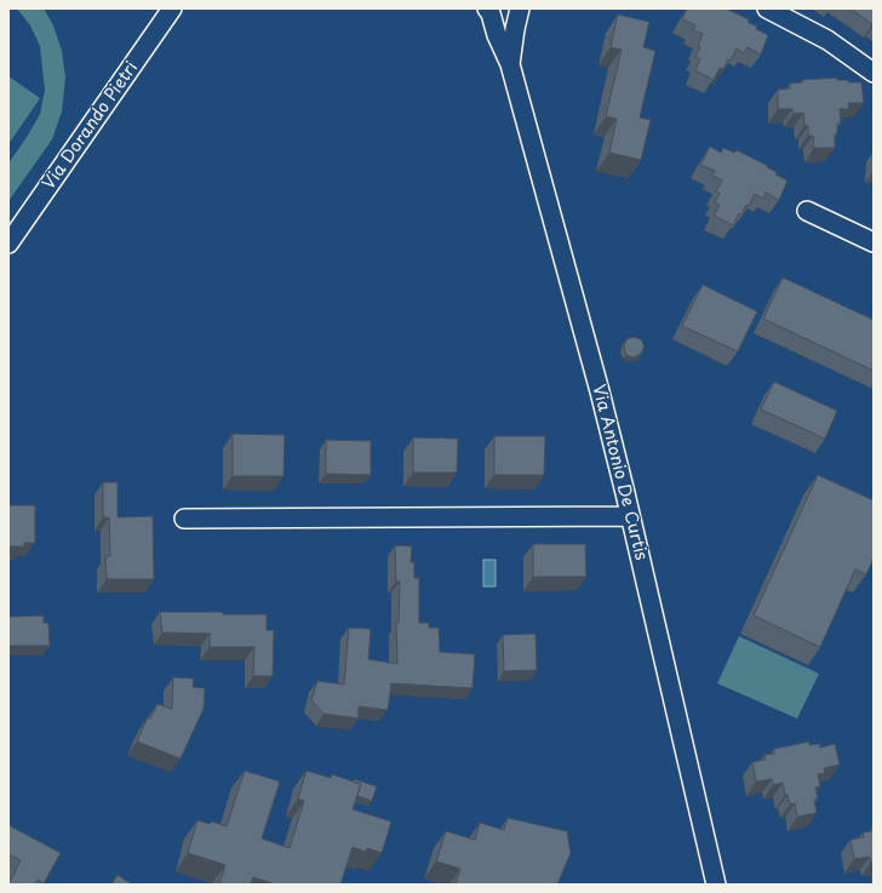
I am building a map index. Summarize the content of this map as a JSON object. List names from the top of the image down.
{
  "streets": {
    "street": ["Via Dorando Pietri", "Via Antonio De Curtis"]
  }
}
